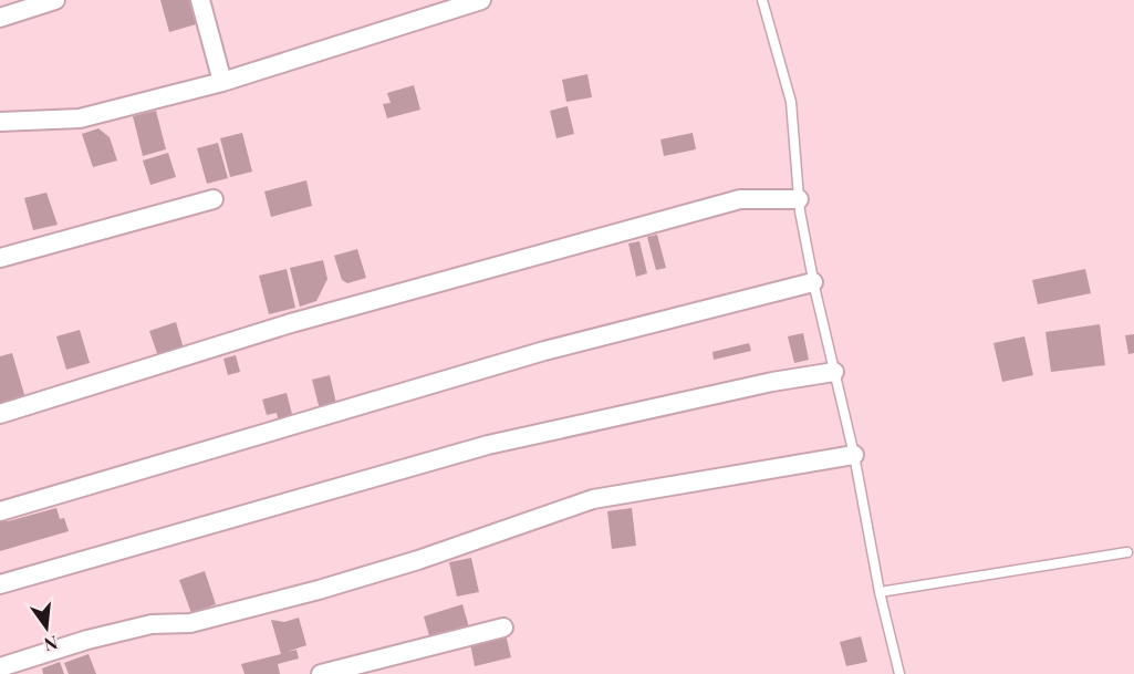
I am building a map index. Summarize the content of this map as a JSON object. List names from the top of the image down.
{
  "north": "bottom"
}
